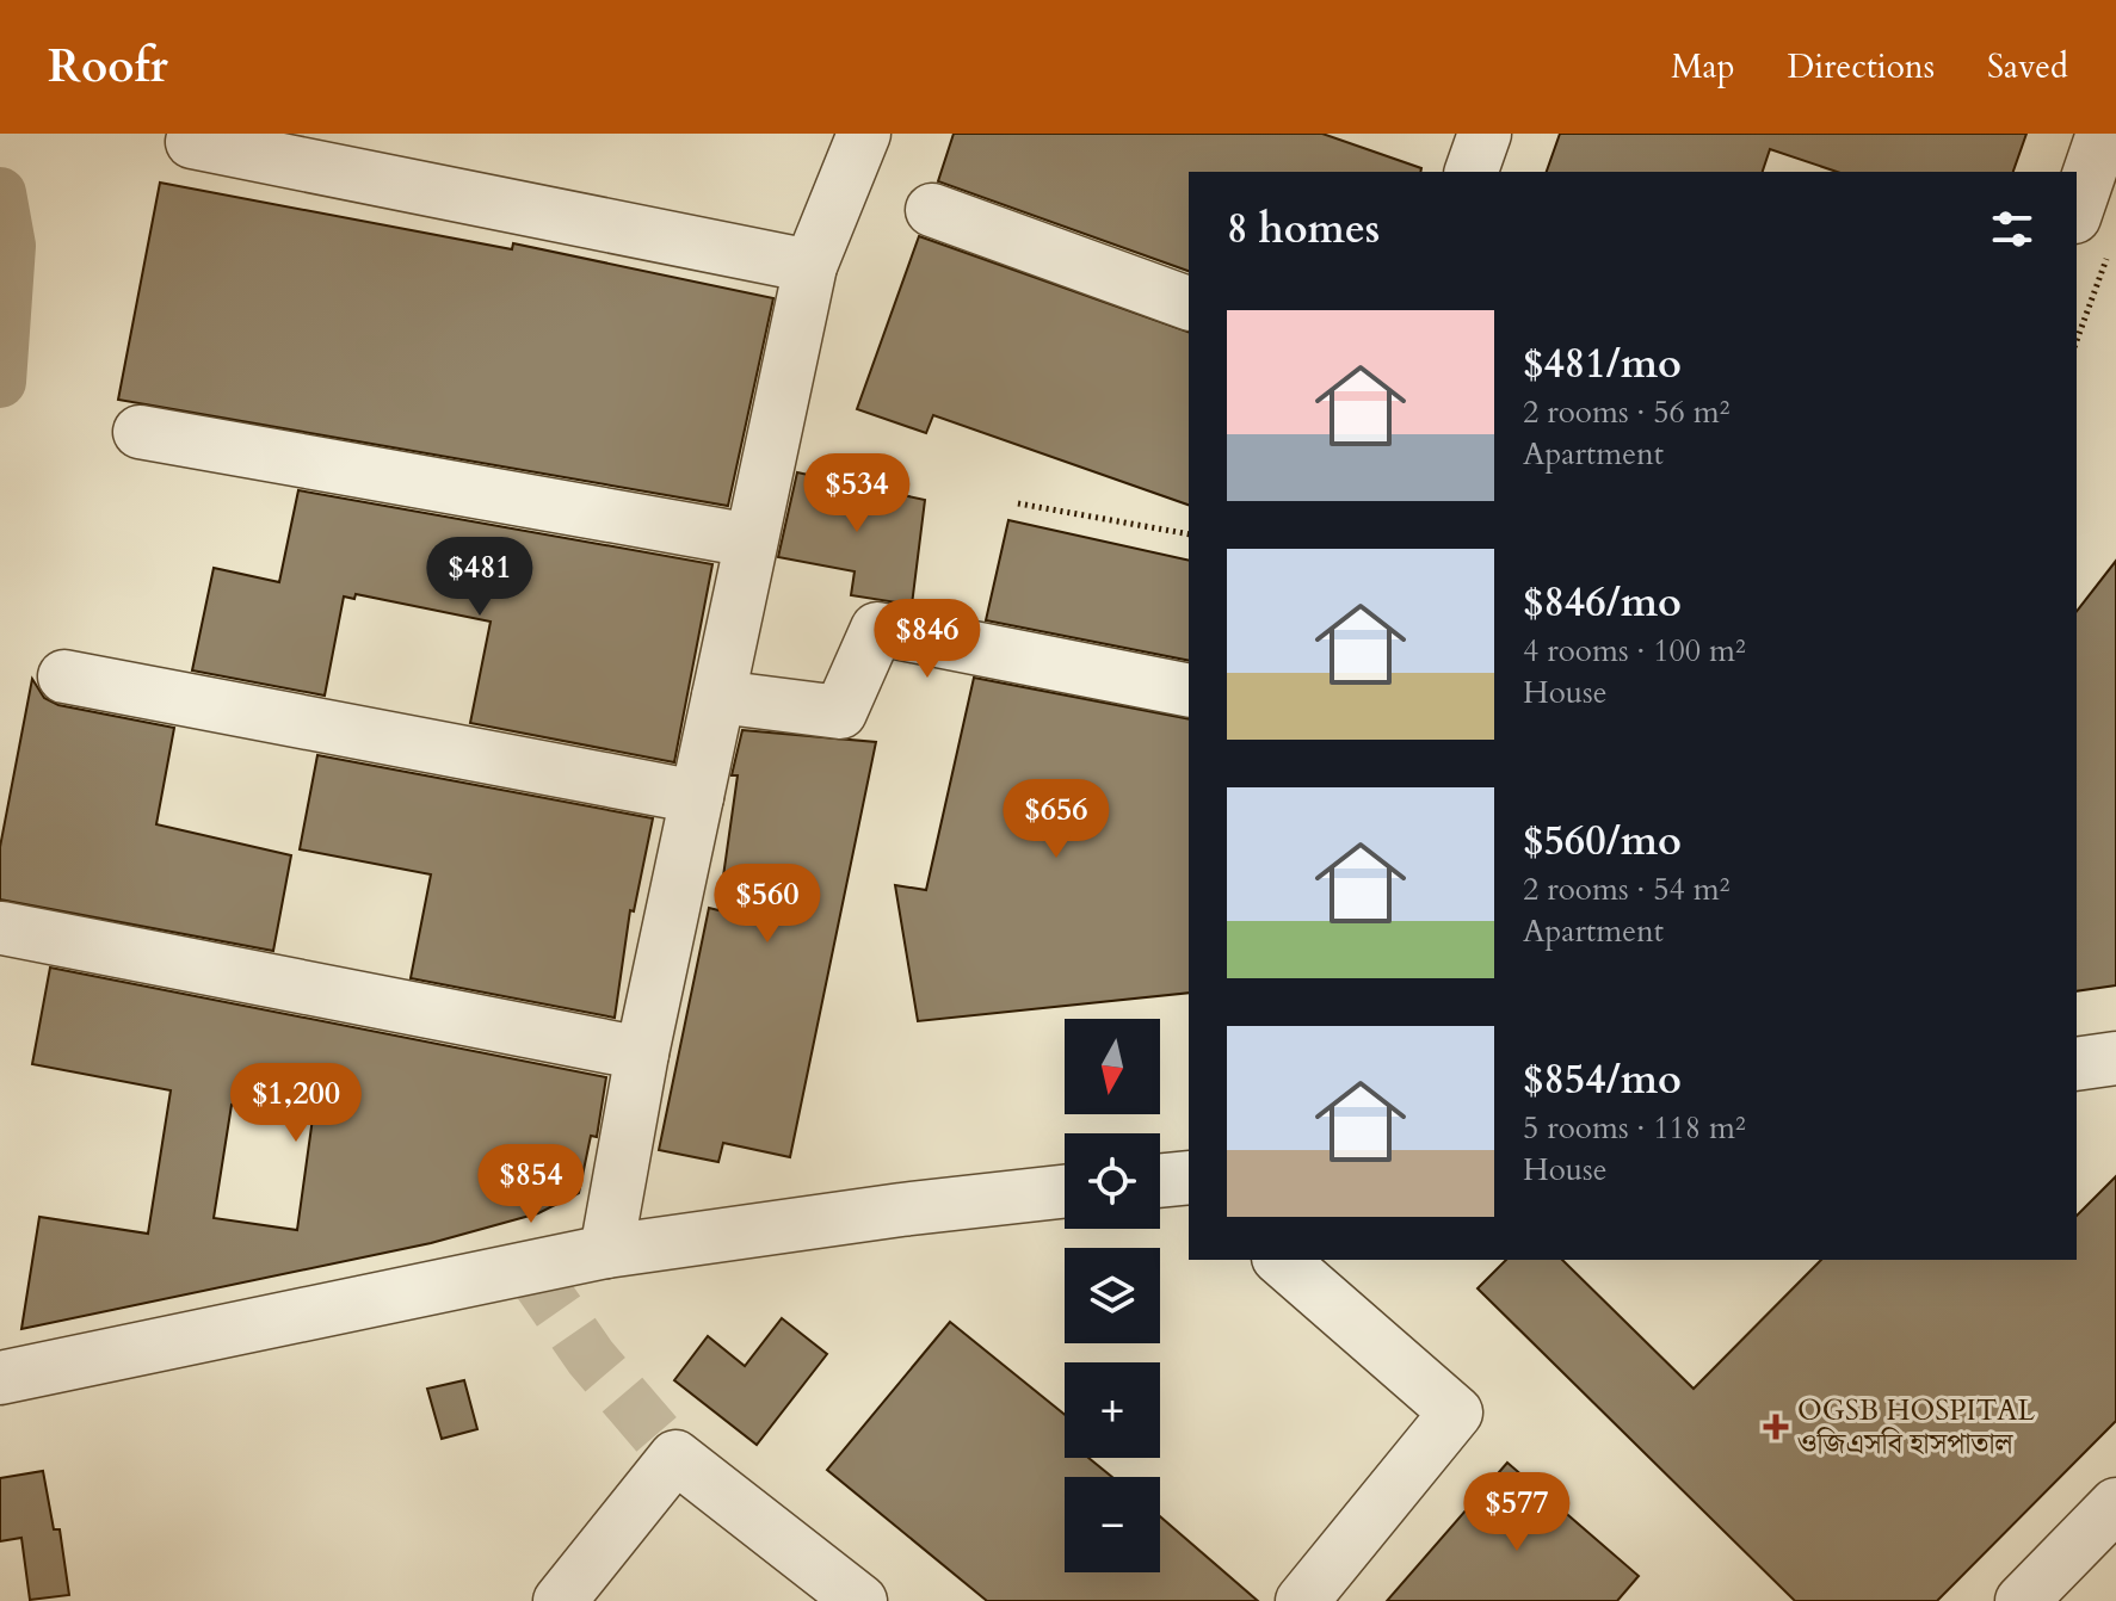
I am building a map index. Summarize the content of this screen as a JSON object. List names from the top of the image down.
{
  "places": {
    "health": ["OGSB HOSPITAL ওজিএসবি হাসপাতাল"]
  },
  "north": "bottom",
  "page": {
    "header": "Roofr",
    "nav": ["Map", "Directions", "Saved"],
    "heading": "8 homes",
    "list": [
      {
        "name": "$481/mo",
        "note": "2 rooms · 56 m² · Apartment"
      },
      {
        "name": "$846/mo",
        "note": "4 rooms · 100 m² · House"
      },
      {
        "name": "$560/mo",
        "note": "2 rooms · 54 m² · Apartment"
      },
      {
        "name": "$854/mo",
        "note": "5 rooms · 118 m² · House"
      }
    ],
    "price": [
      "$534",
      "$481",
      "$846",
      "$656",
      "$560",
      "$1,200",
      "$854",
      "$577"
    ],
    "map_buttons": ["+", "−"]
  }
}
